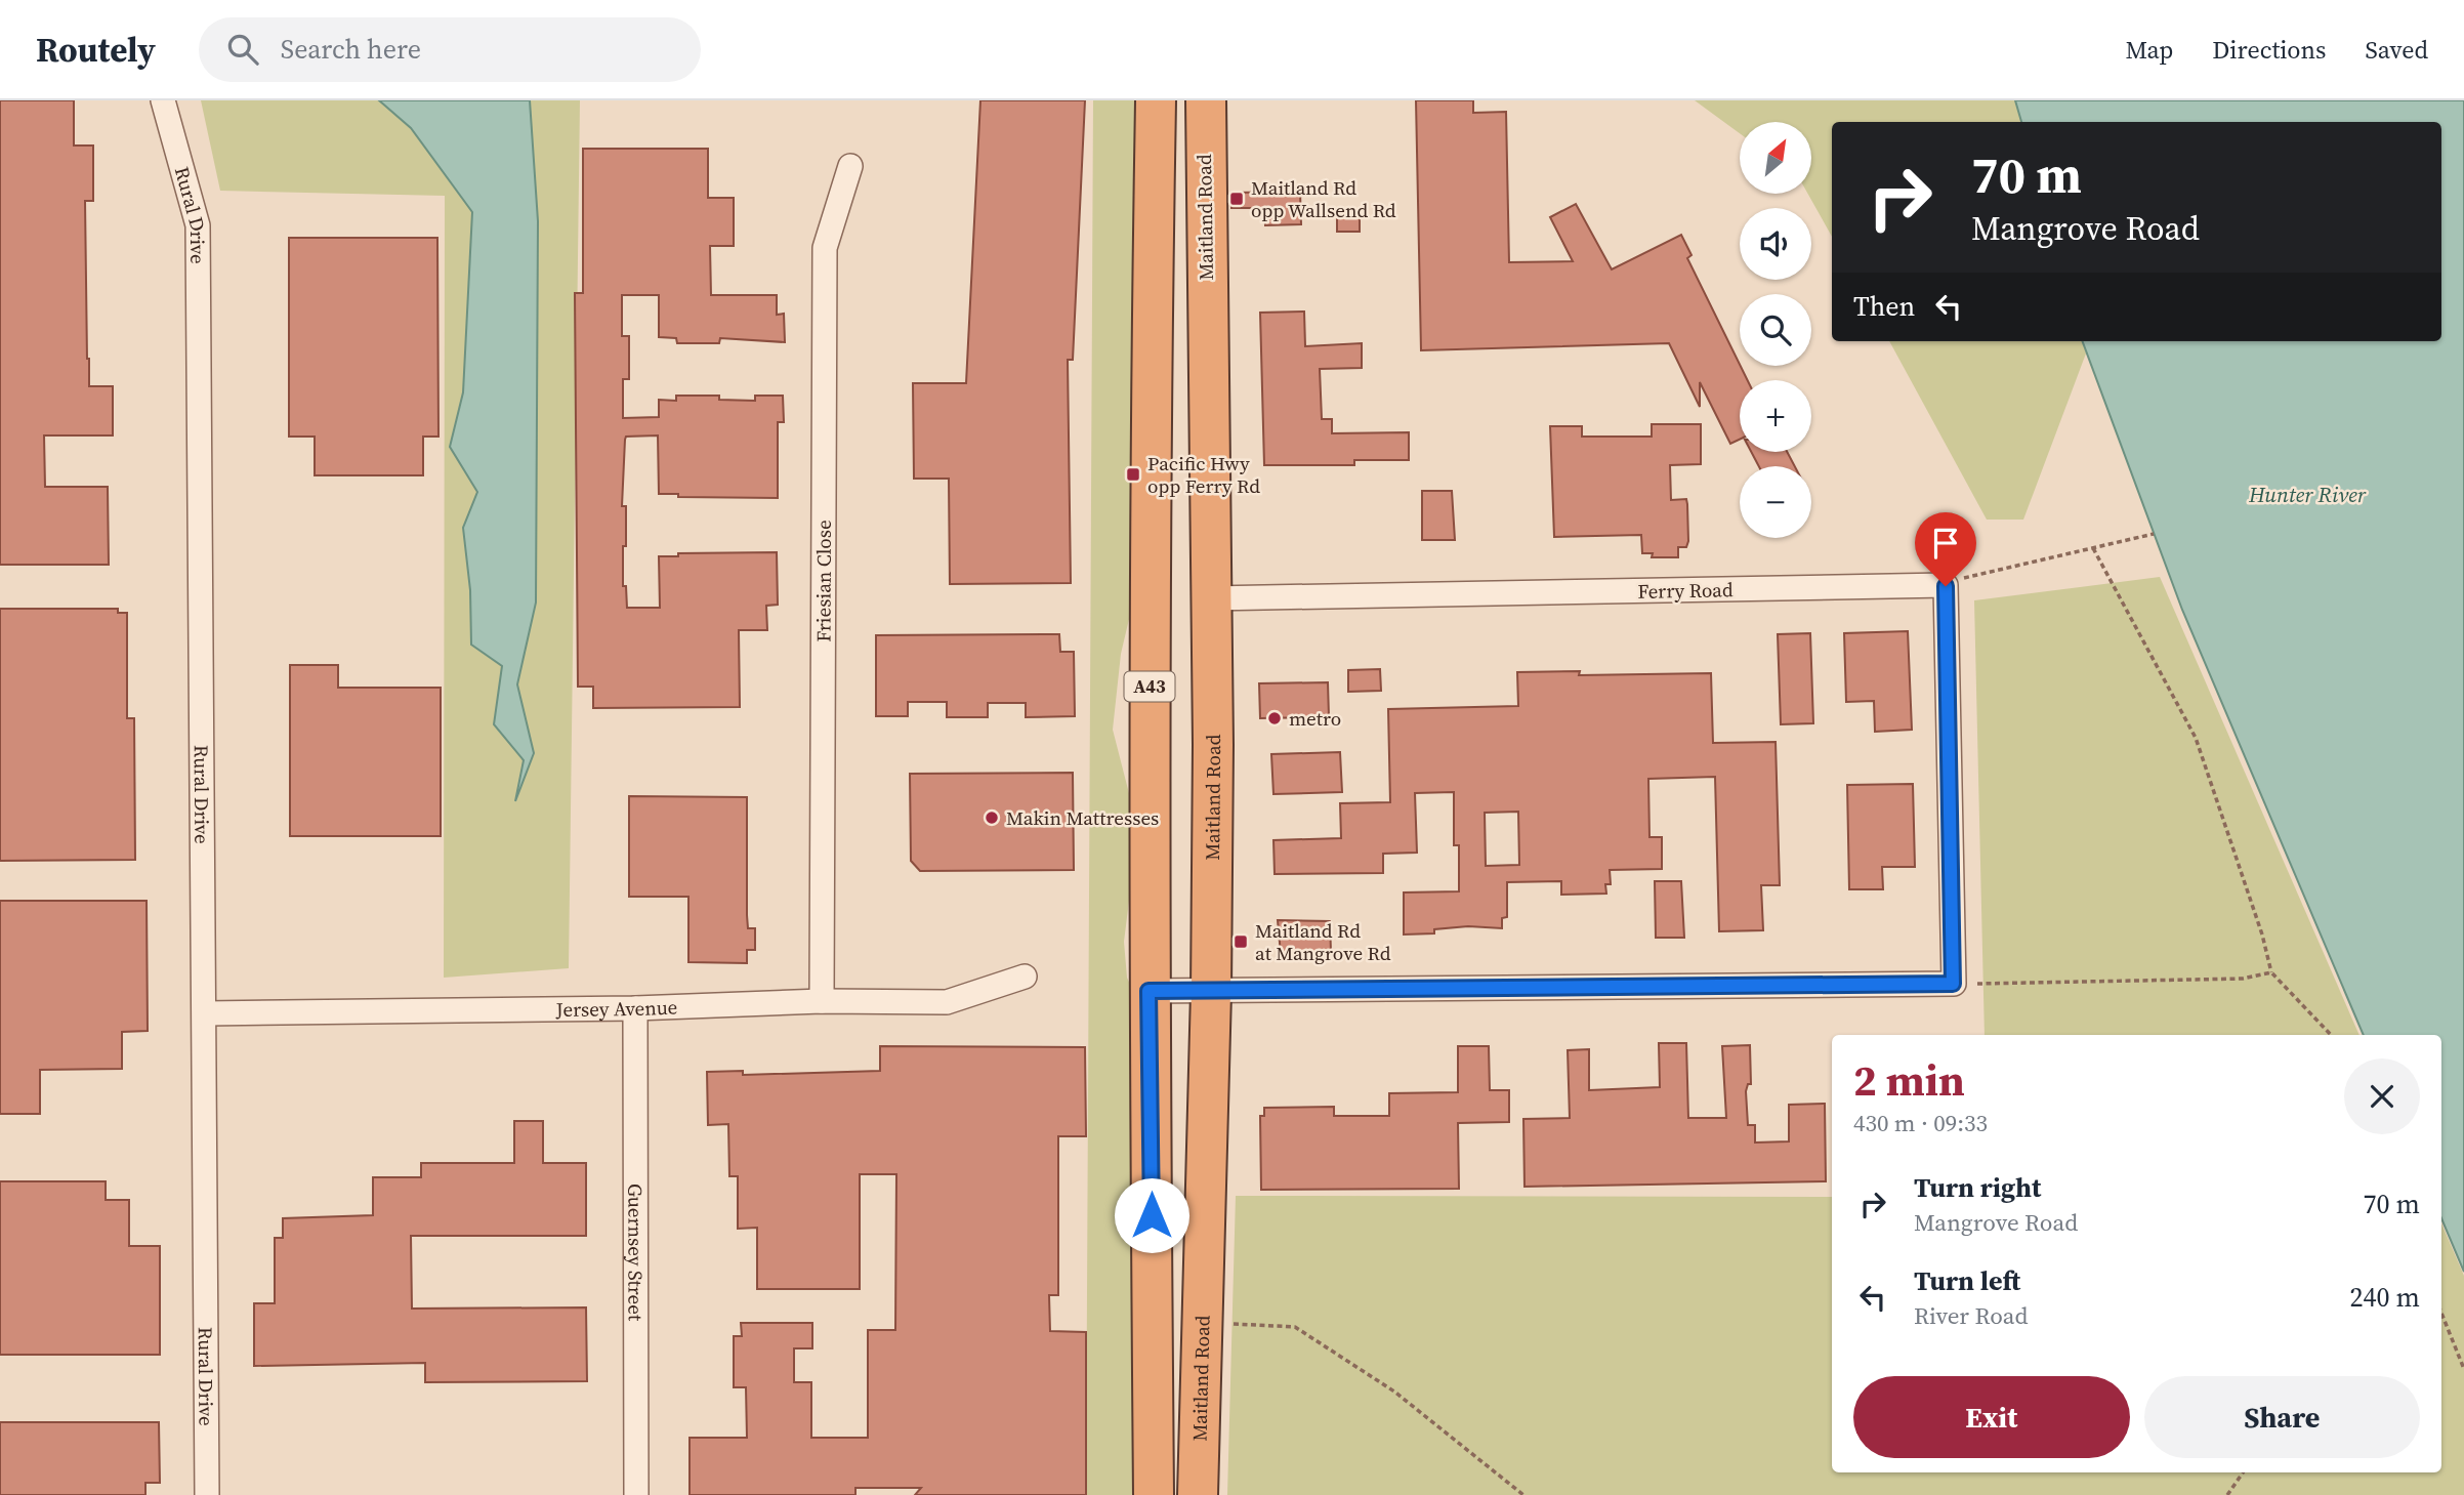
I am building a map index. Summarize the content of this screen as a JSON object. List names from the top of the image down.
{
  "streets": {
    "highway": ["Maitland Road", "A43"],
    "street": [
      "Rural Drive",
      "Friesian Close",
      "Ferry Road",
      "Jersey Avenue",
      "Guernsey Street"
    ]
  },
  "crossings": [
    ["Rural Drive", "Jersey Avenue"],
    ["Maitland Road", "Ferry Road"],
    ["Friesian Close", "Jersey Avenue"],
    ["Jersey Avenue", "Guernsey Street"]
  ],
  "water": ["Hunter River"],
  "places": {
    "transit": ["Maitland Rd opp Wallsend Rd", "Pacific Hwy opp Ferry Rd", "Maitland Rd at Mangrove Rd"],
    "other": ["metro", "Makin Mattresses"]
  },
  "north": "top right",
  "page": {
    "header": "Routely",
    "search": "Search here",
    "nav": ["Map", "Directions", "Saved"],
    "map_buttons": ["+", "−"],
    "turn": ["70 m", "Mangrove Road"],
    "then": "Then",
    "heading": ["2 min", "430 m · 09:33"],
    "list": [
      {
        "name": "Turn right",
        "note": "Mangrove Road",
        "value": "70 m"
      },
      {
        "name": "Turn left",
        "note": "River Road",
        "value": "240 m"
      }
    ],
    "buttons": ["Exit", "Share"]
  }
}
